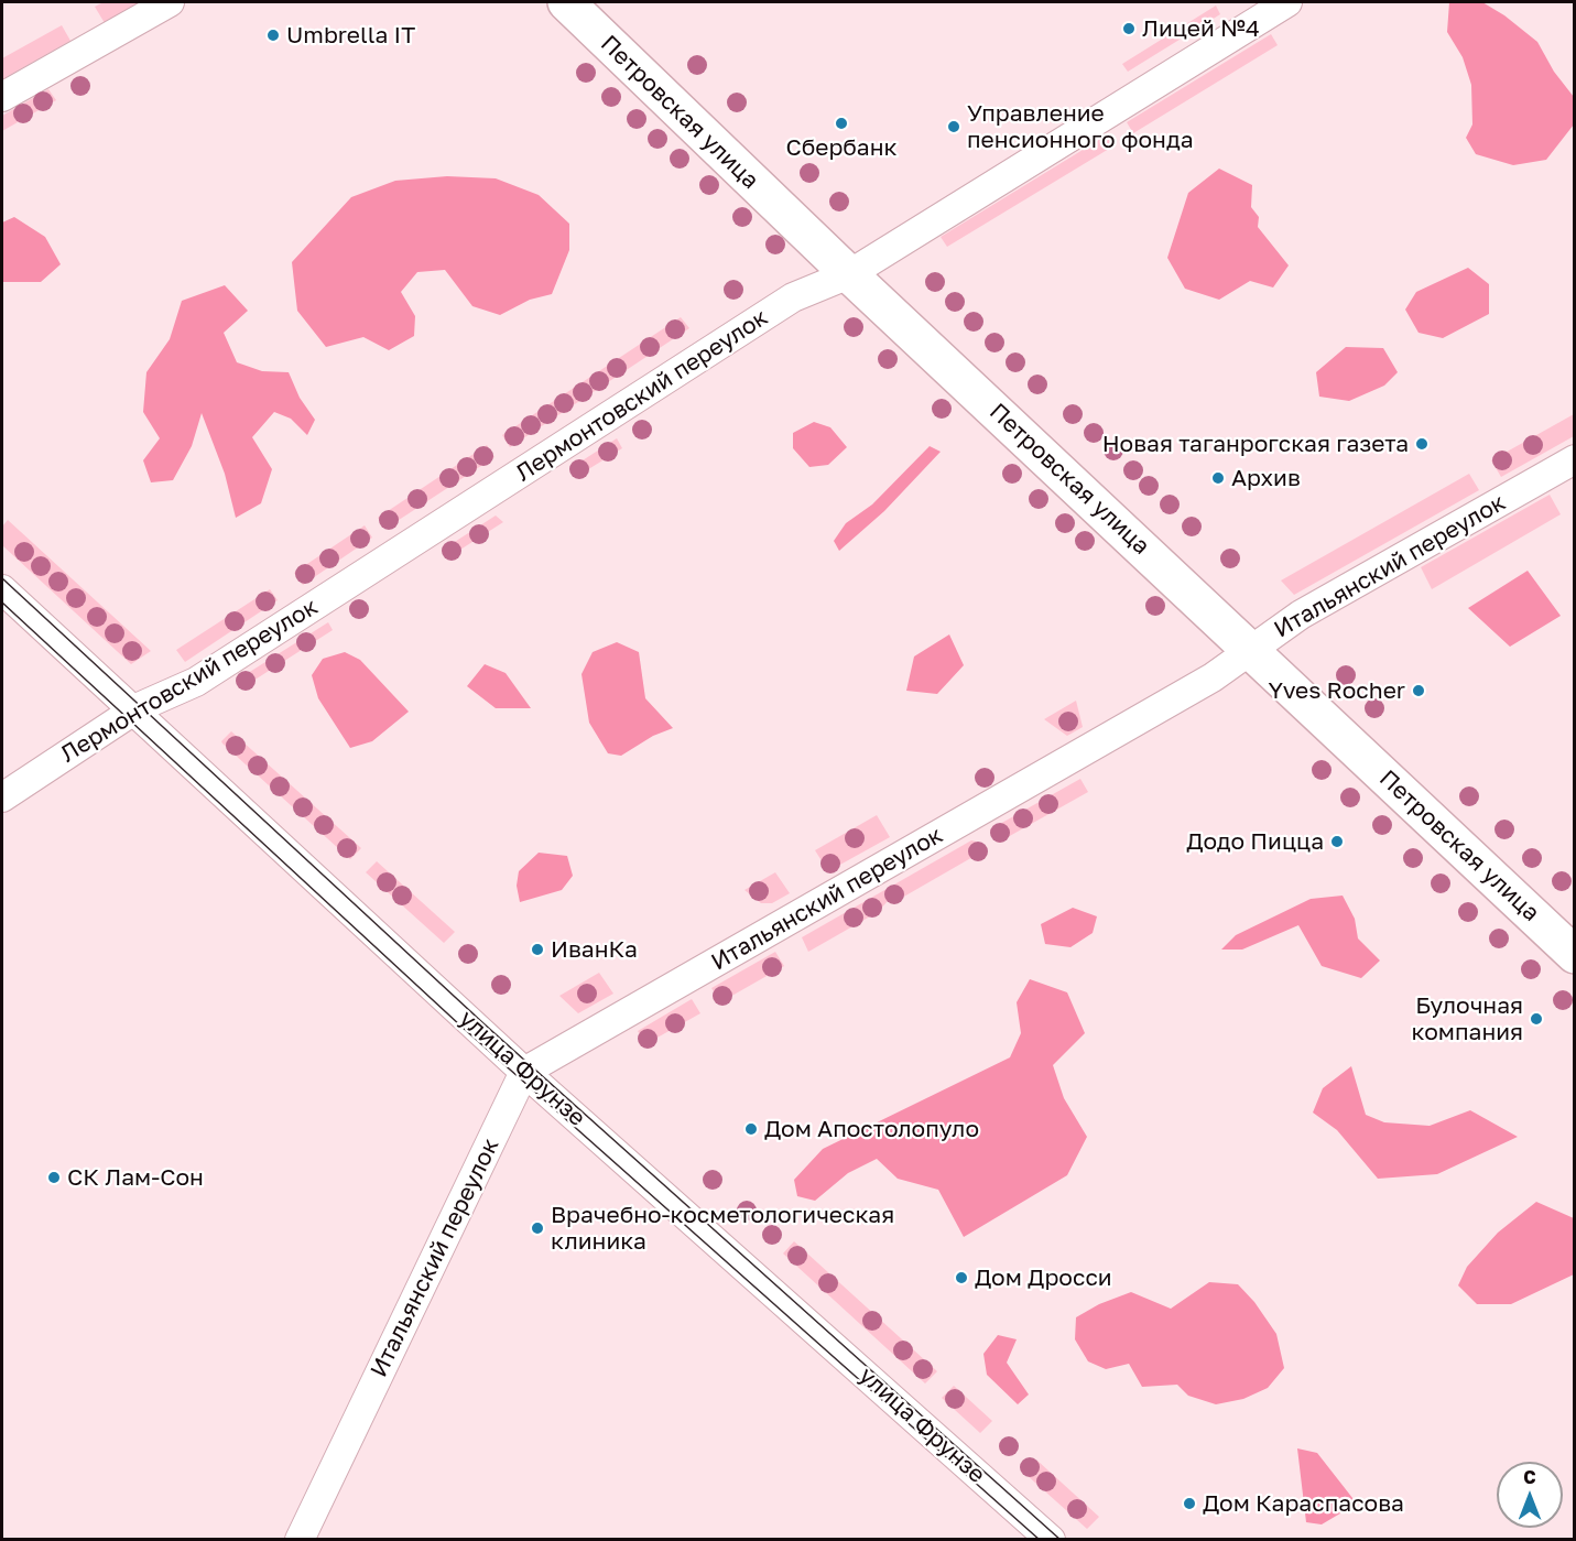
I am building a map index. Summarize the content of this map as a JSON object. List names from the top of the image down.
{
  "streets": {
    "main road": ["Петровская улица"],
    "street": ["Лермонтовский переулок", "Итальянский переулок", "улица Фрунзе"]
  },
  "crossings": [
    ["Петровская улица", "Лермонтовский переулок"],
    ["Петровская улица", "Итальянский переулок"],
    ["Лермонтовский переулок", "улица Фрунзе"],
    ["Итальянский переулок", "улица Фрунзе"]
  ],
  "places": [
    "Лицей №4",
    "Umbrella IT",
    "Сбербанк",
    "Управление пенсионного фонда",
    "Новая таганрогская газета",
    "Архив",
    "Yves Rocher",
    "Додо Пицца",
    "ИванКа",
    "Булочная компания",
    "Дом Апостолопуло",
    "СК Лам-Сон",
    "Врачебно-косметологическая клиника",
    "Дом Дросси",
    "Дом Караспасова"
  ],
  "north": "top"
}
